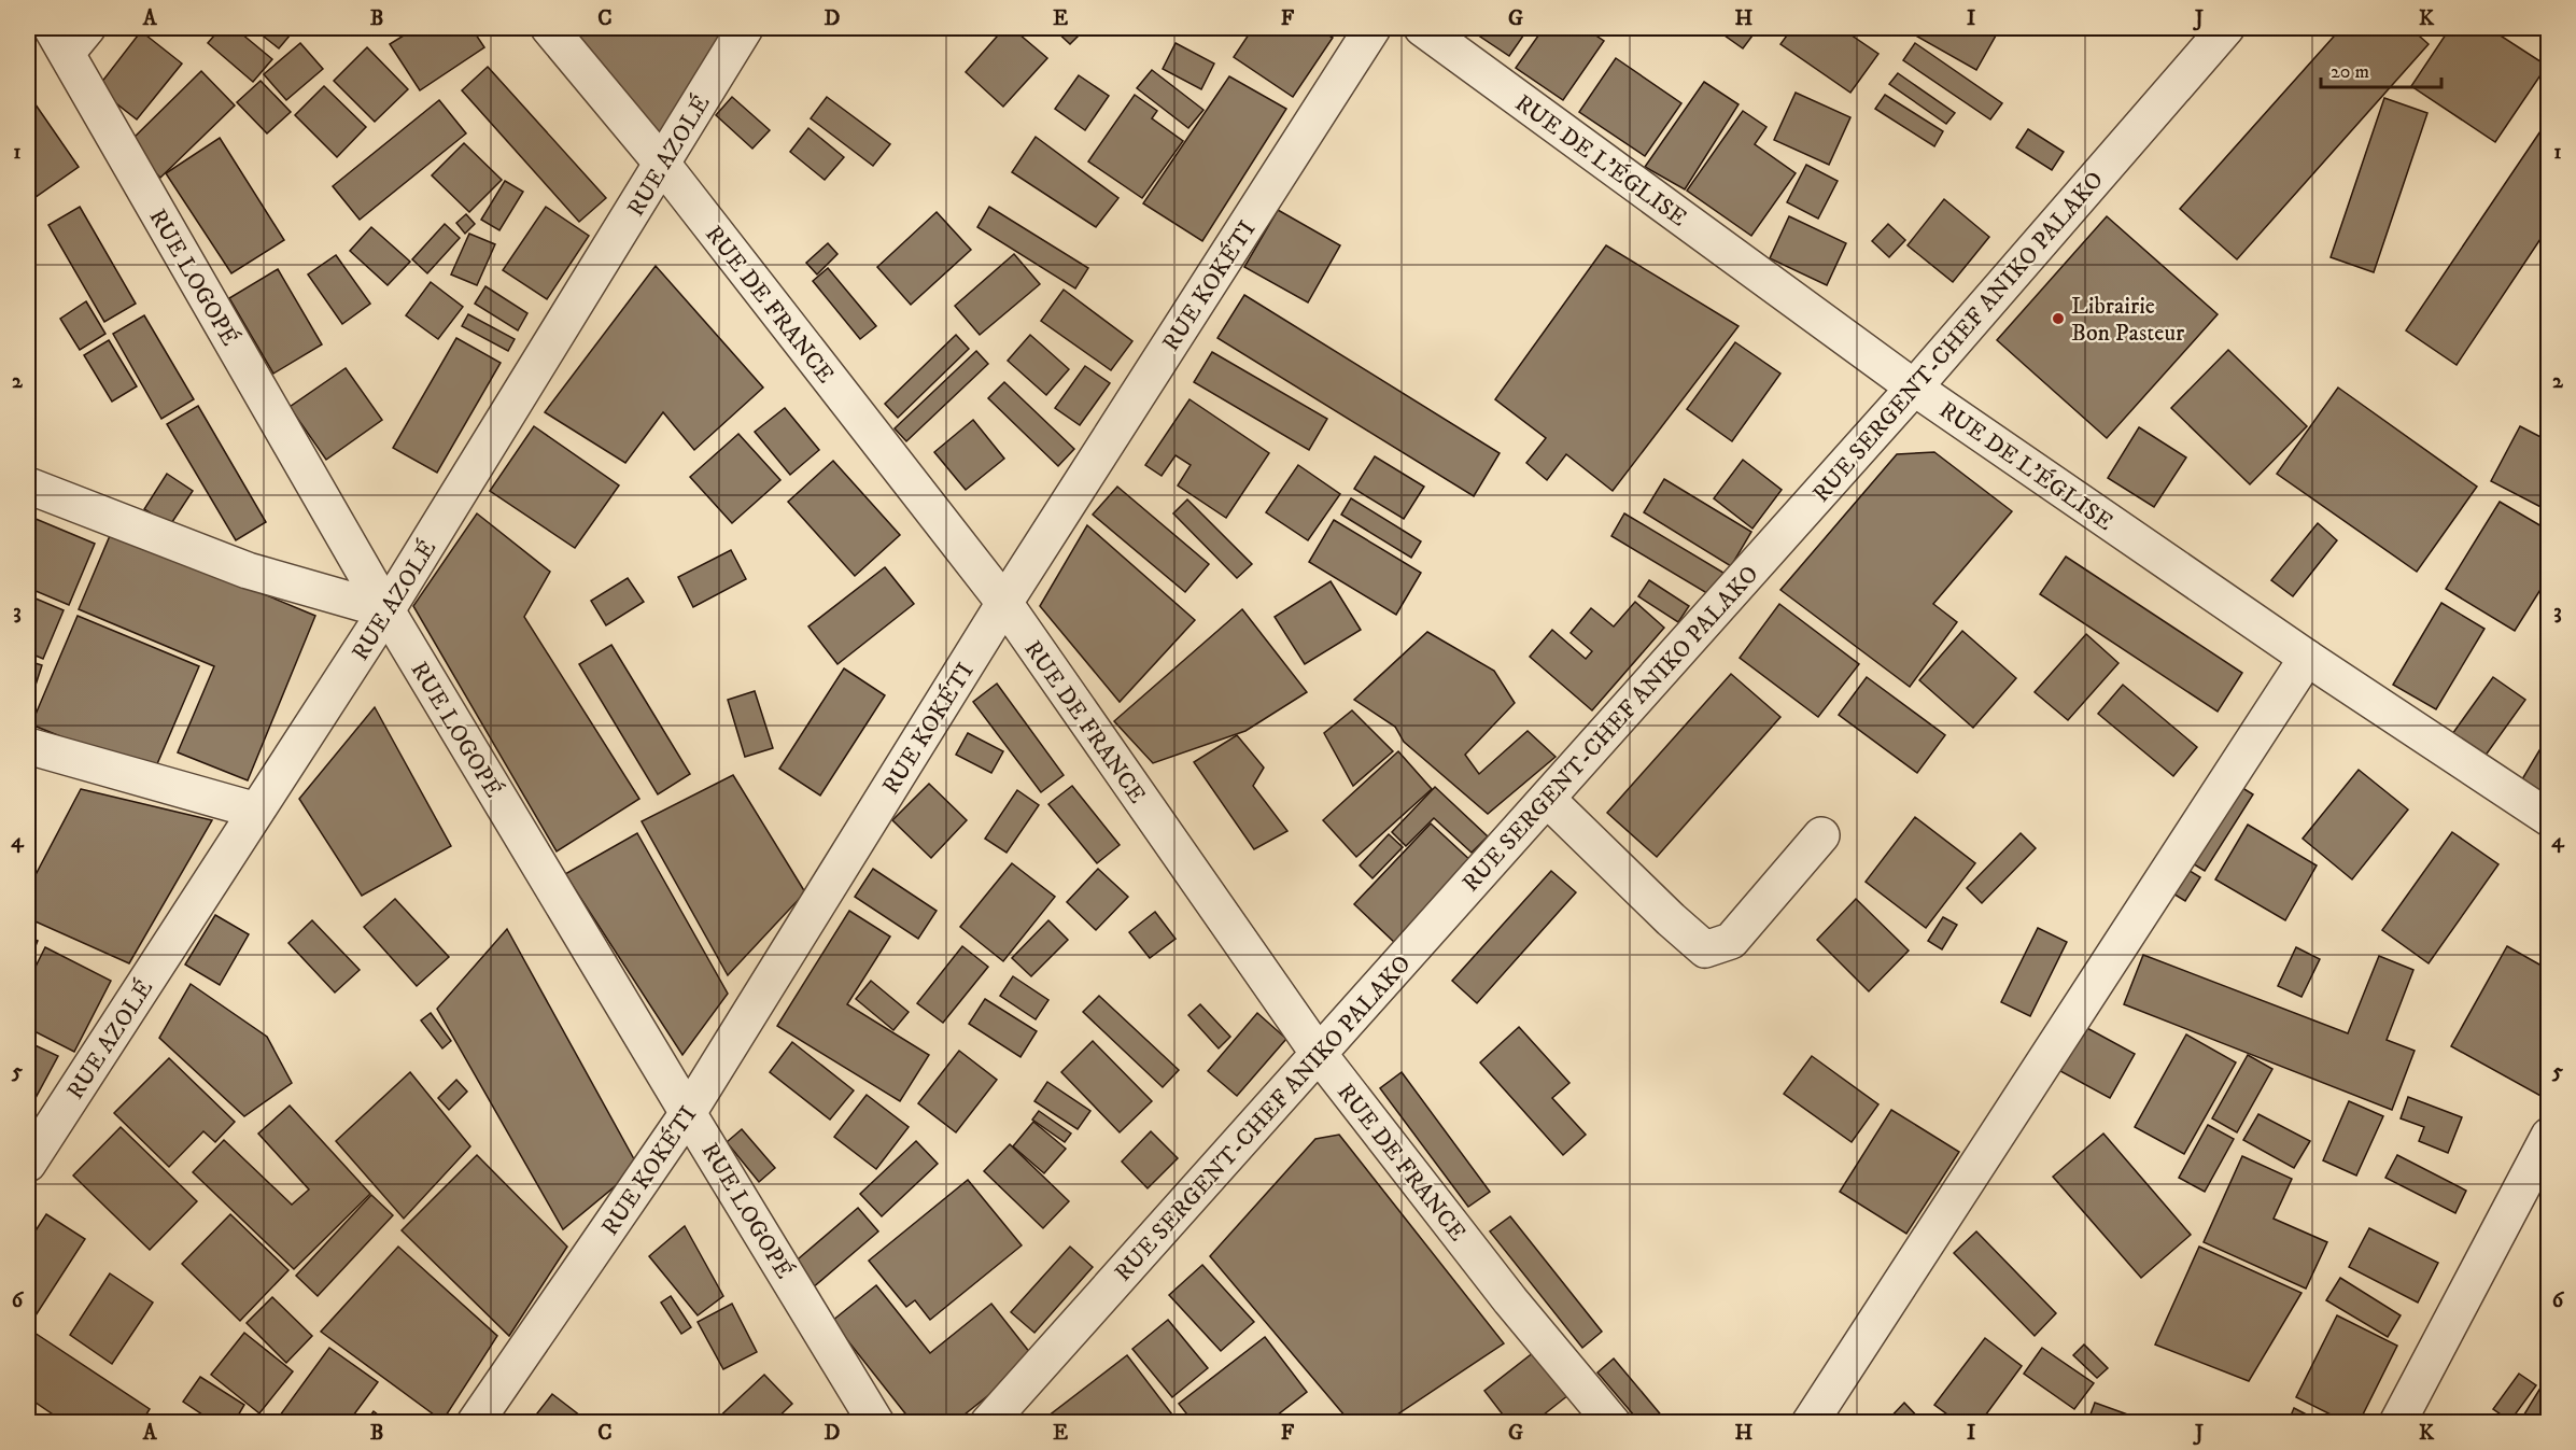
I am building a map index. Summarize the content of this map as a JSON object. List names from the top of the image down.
{
  "streets": {
    "street": [
      "RUE AZOLÉ",
      "RUE DE L'ÉGLISE",
      "RUE LOGOPÉ",
      "RUE KOKÉTI",
      "RUE DE FRANCE",
      "RUE SERGENT-CHEF ANIKO PALAKO"
    ]
  },
  "crossings": [
    ["RUE AZOLÉ", "RUE LOGOPÉ"],
    ["RUE AZOLÉ", "RUE DE FRANCE"],
    ["RUE DE L'ÉGLISE", "RUE SERGENT-CHEF ANIKO PALAKO"],
    ["RUE LOGOPÉ", "RUE KOKÉTI"],
    ["RUE KOKÉTI", "RUE DE FRANCE"],
    ["RUE DE FRANCE", "RUE SERGENT-CHEF ANIKO PALAKO"]
  ],
  "places": ["Librairie Bon Pasteur"],
  "scale_bar": "20 m",
  "grid": {
    "columns": [
      "A",
      "B",
      "C",
      "D",
      "E",
      "F",
      "G",
      "H",
      "I",
      "J",
      "K"
    ],
    "rows": [
      "1",
      "2",
      "3",
      "4",
      "5",
      "6"
    ]
  }
}
